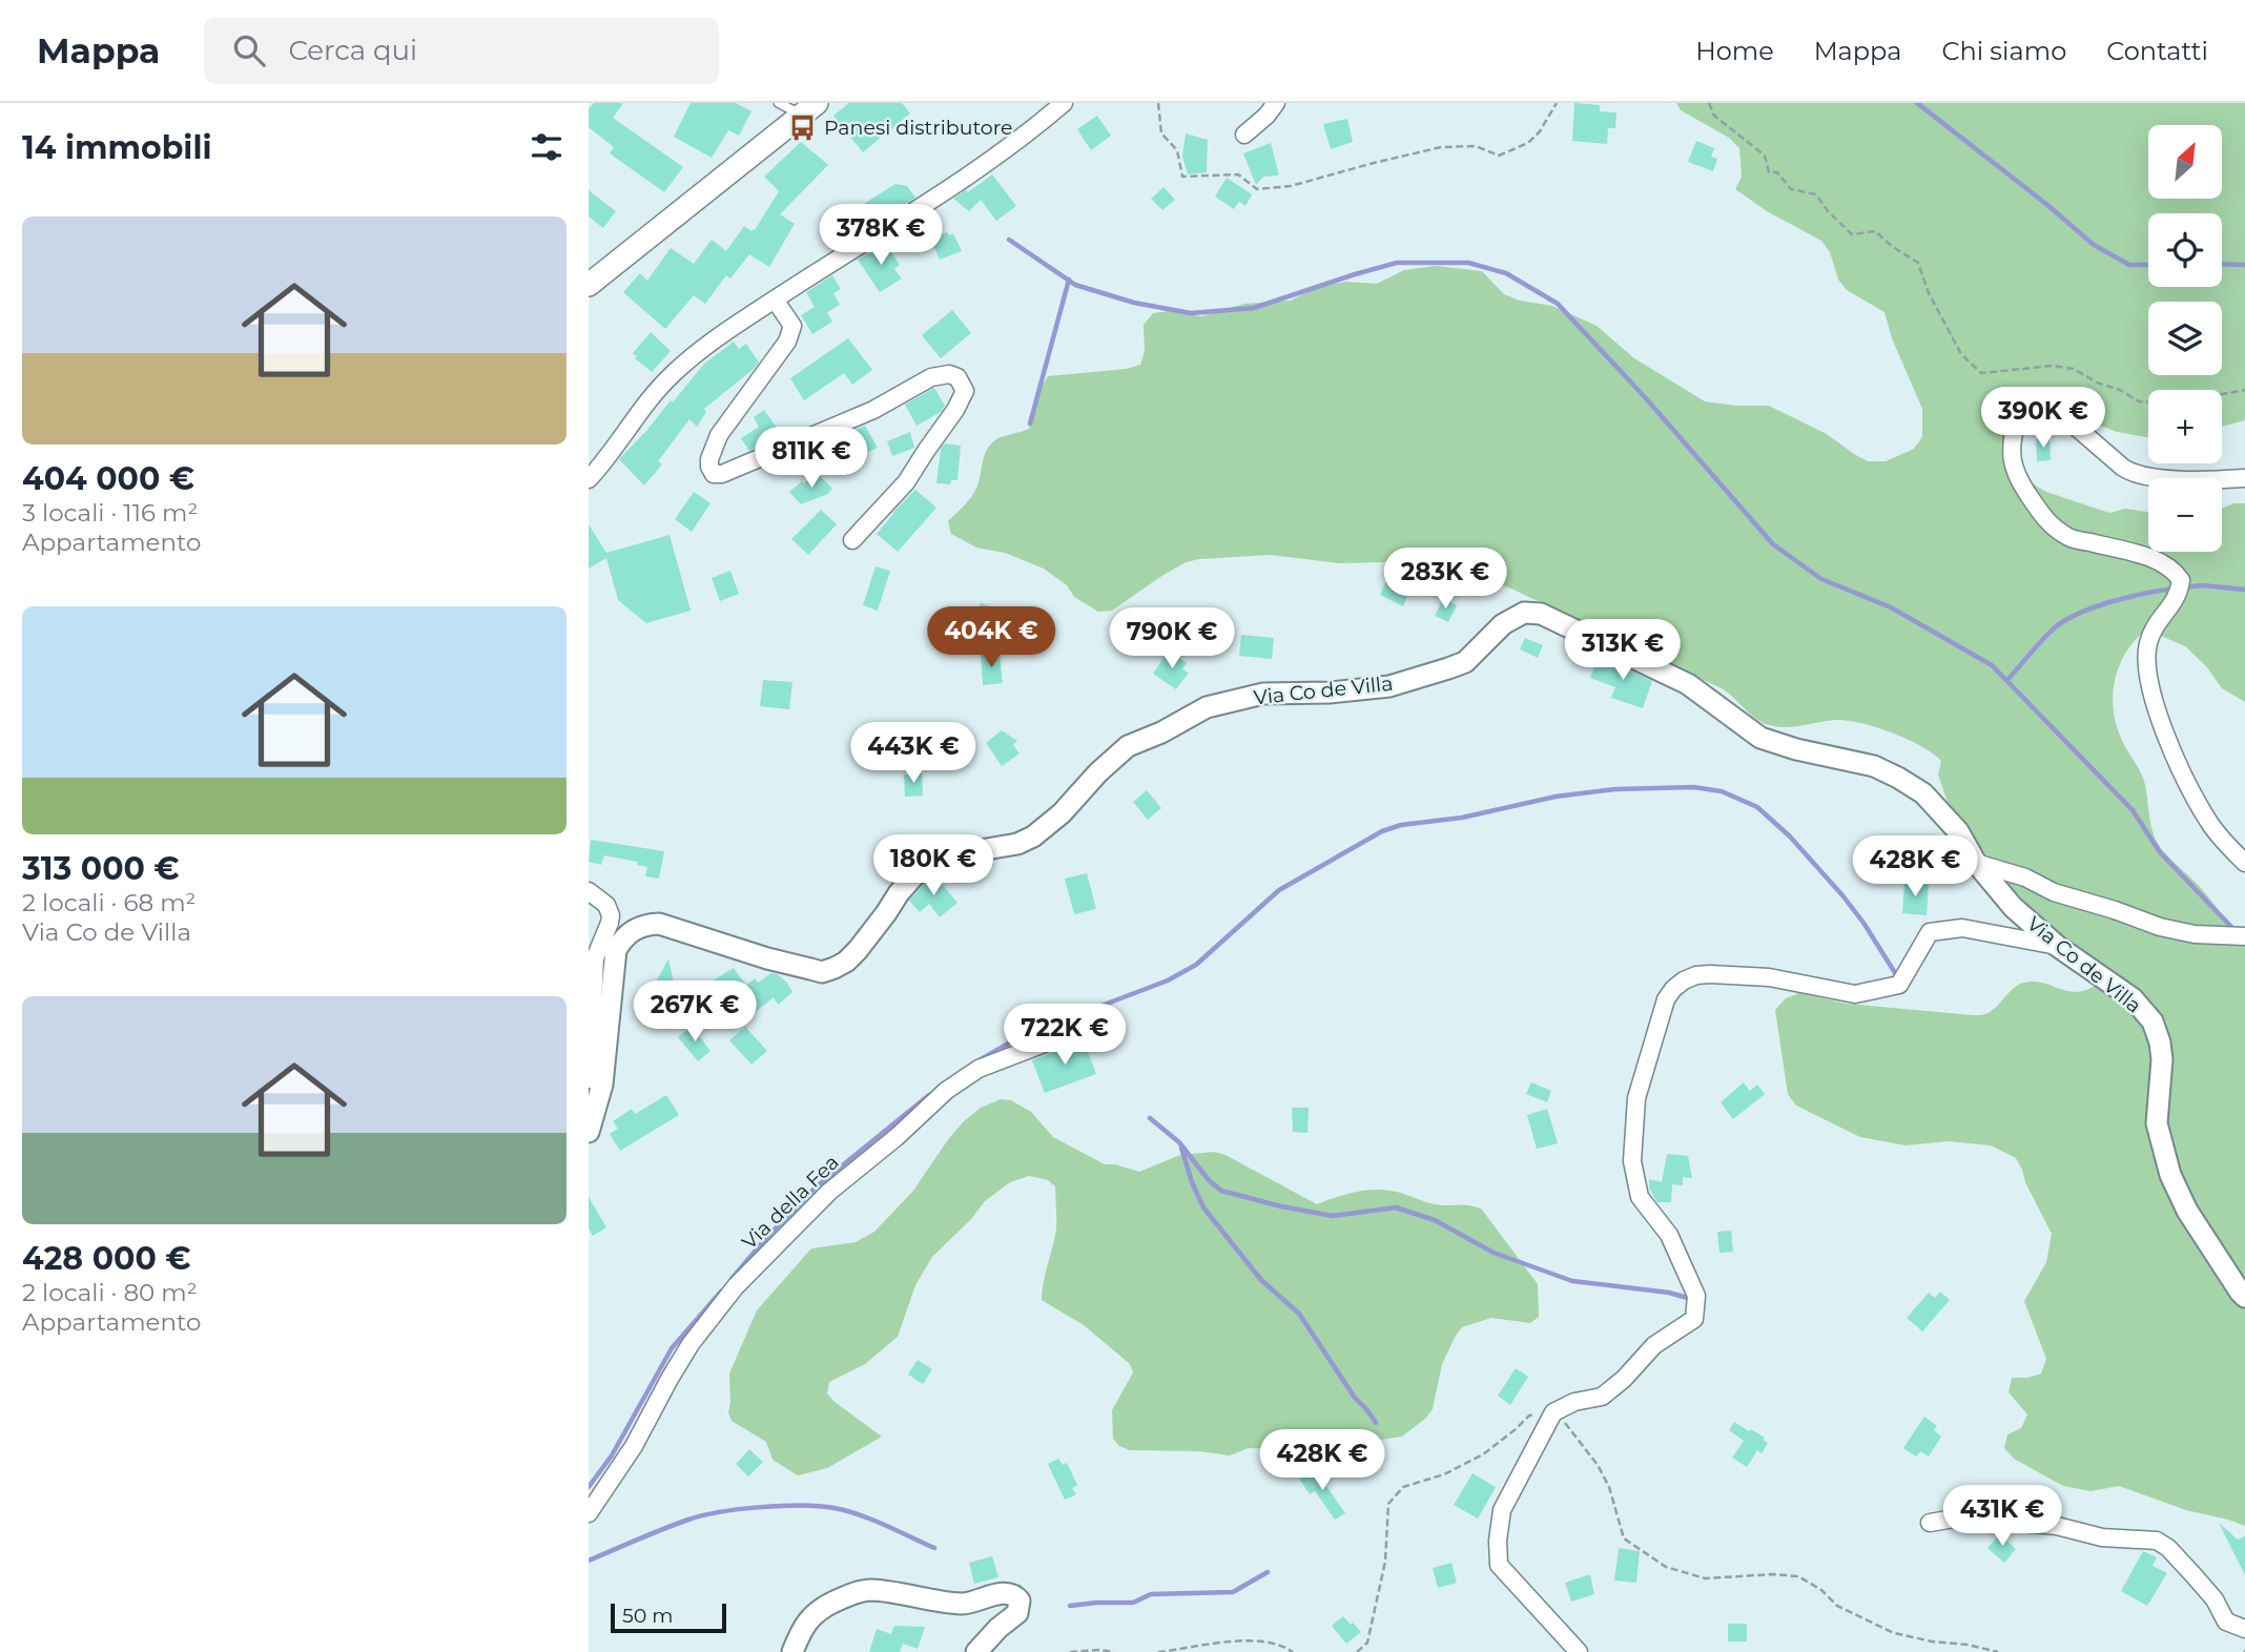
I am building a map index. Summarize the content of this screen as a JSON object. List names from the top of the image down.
{
  "streets": {
    "street": ["Via Co de Villa", "Via della Fea"]
  },
  "places": {
    "bus stop": ["Panesi distributore"]
  },
  "scale_bar": "50 m",
  "north": "top right",
  "page": {
    "header": "Mappa",
    "search": "Cerca qui",
    "nav": [
      "Home",
      "Mappa",
      "Chi siamo",
      "Contatti"
    ],
    "heading": "14 immobili",
    "map_buttons": ["+", "−"],
    "list": [
      {
        "name": "404 000 €",
        "note": "3 locali · 116 m² · Appartamento"
      },
      {
        "name": "313 000 €",
        "note": "2 locali · 68 m² · Via Co de Villa"
      },
      {
        "name": "428 000 €",
        "note": "2 locali · 80 m² · Appartamento"
      }
    ],
    "price": [
      "378K €",
      "390K €",
      "811K €",
      "283K €",
      "404K €",
      "790K €",
      "313K €",
      "443K €",
      "180K €",
      "428K €",
      "267K €",
      "722K €",
      "428K €",
      "431K €"
    ],
    "scale": "50 m"
  }
}
